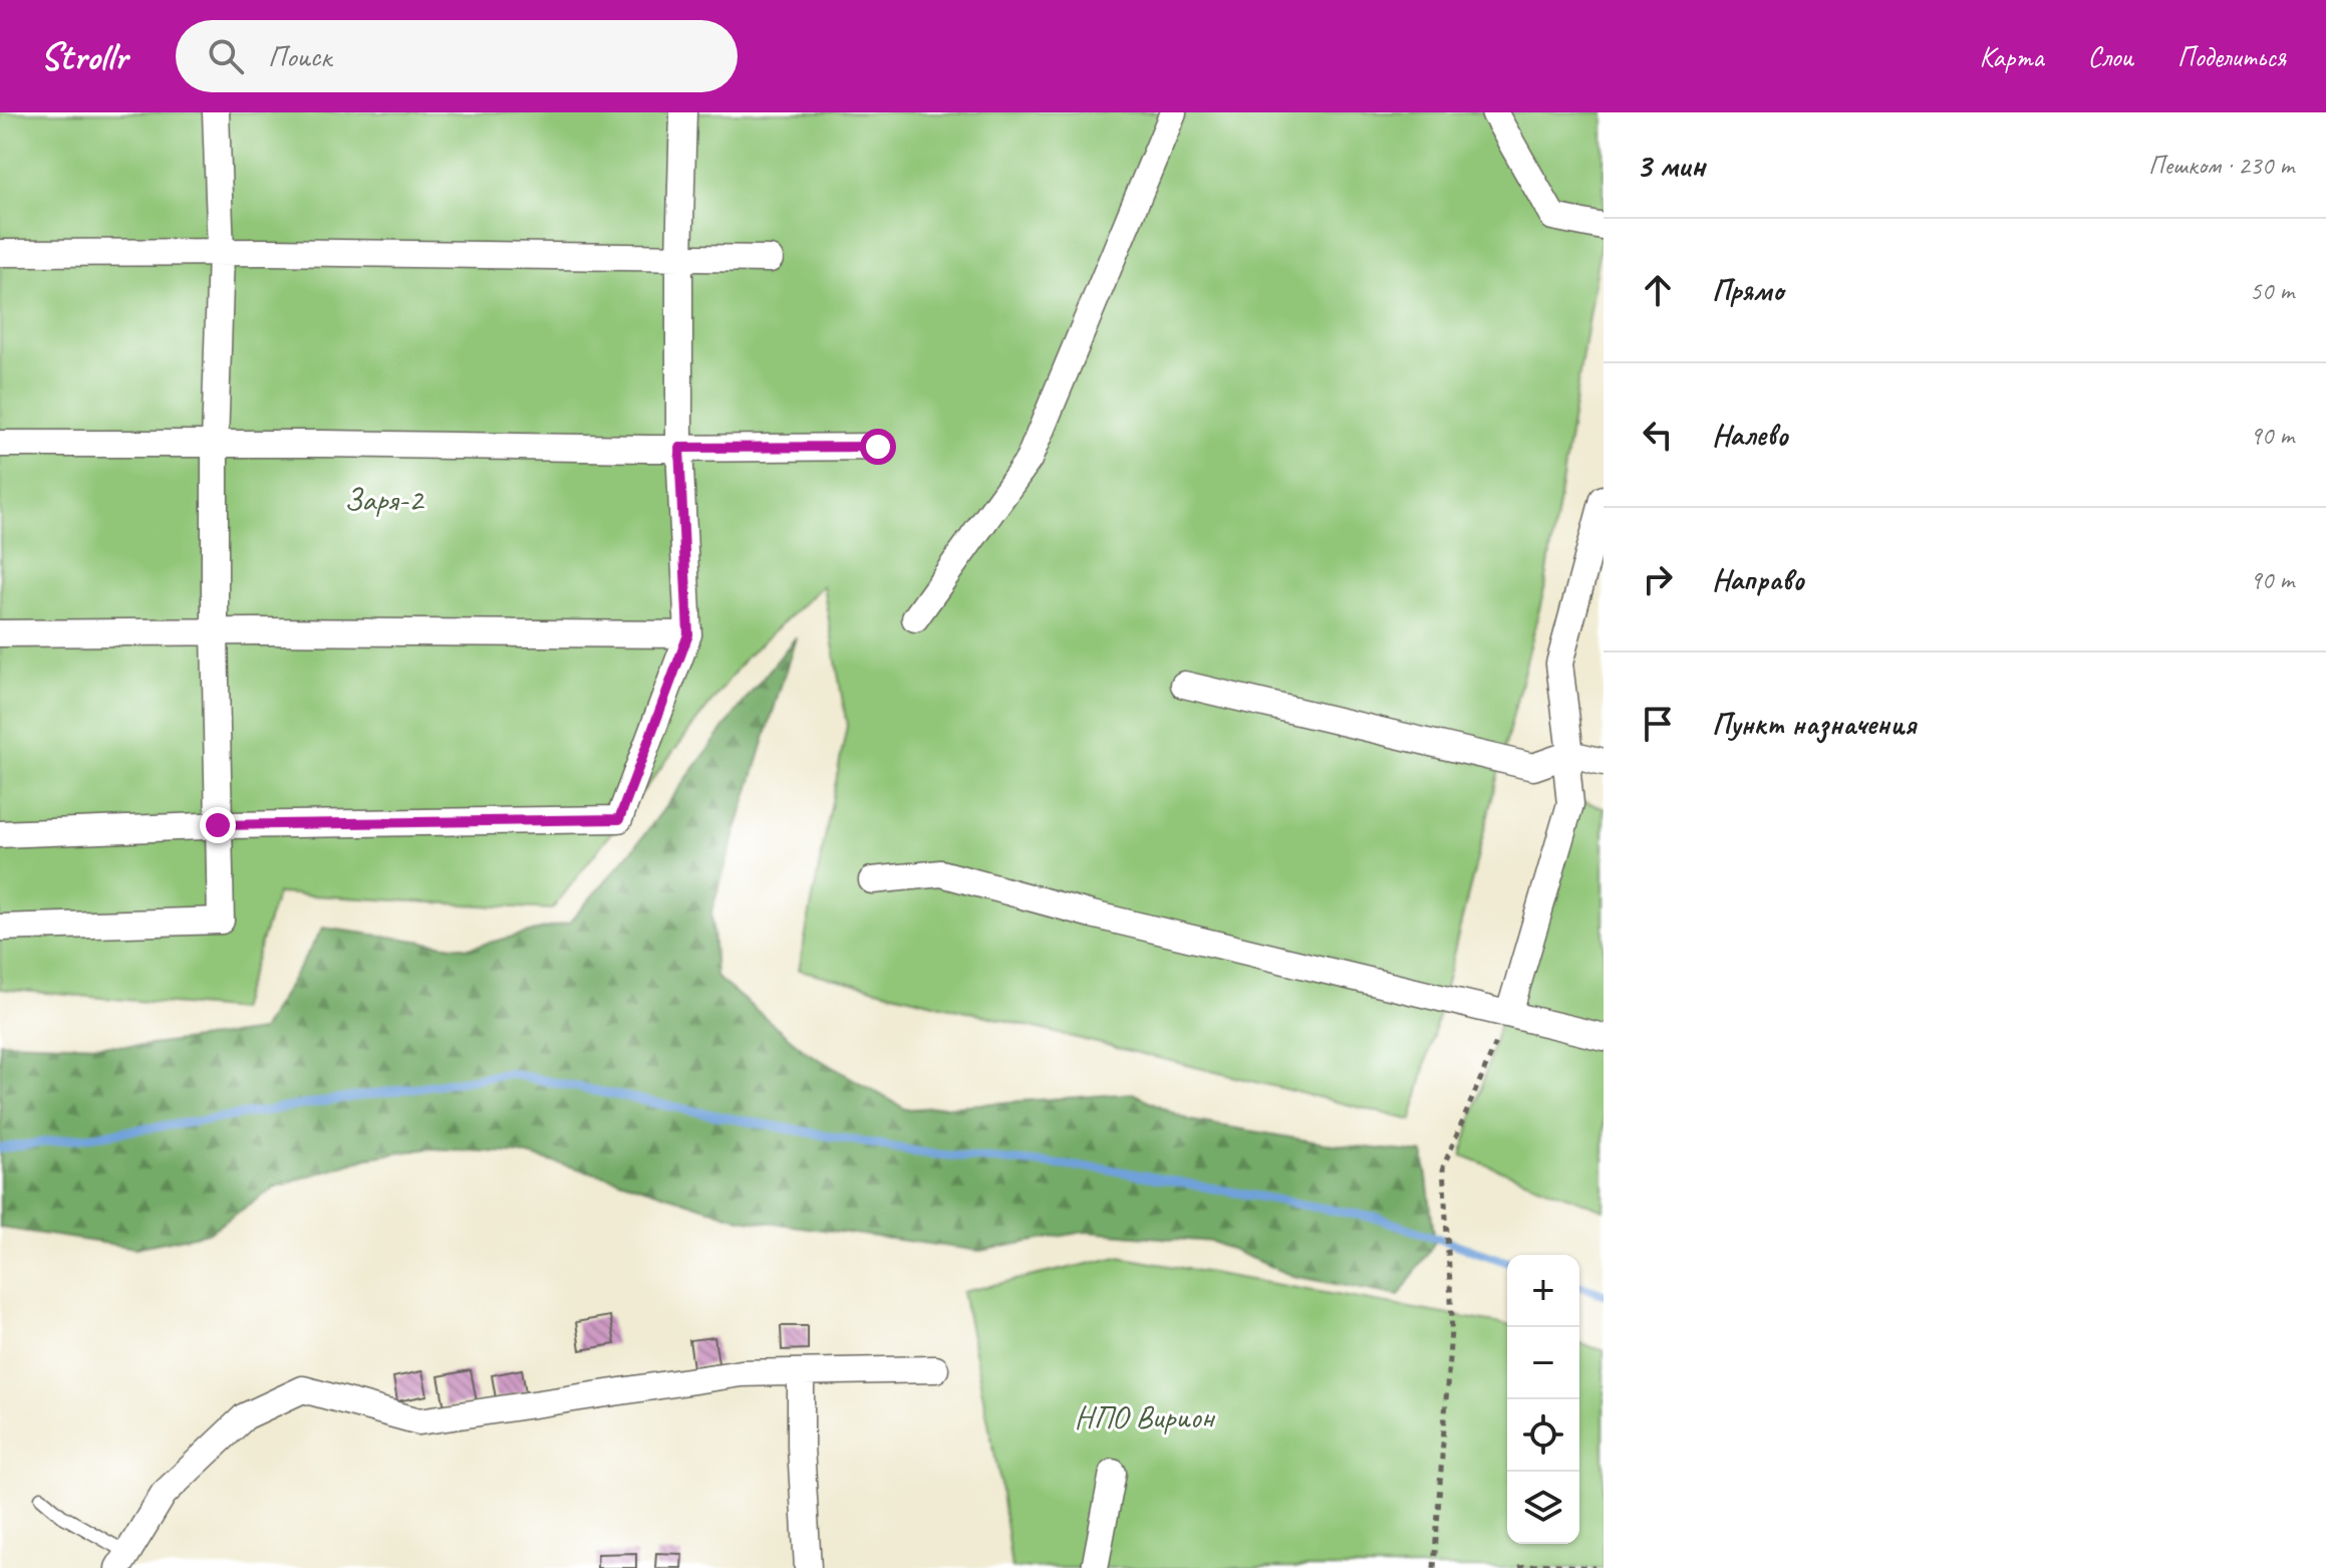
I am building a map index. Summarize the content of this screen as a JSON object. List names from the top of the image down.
{
  "parks": ["Заря-2", "НПО Вирион"],
  "page": {
    "header": "Strollr",
    "search": "Поиск",
    "nav": ["Карта", "Слои", "Поделиться"],
    "heading": ["3 мин", "Пешком · 230 m"],
    "list": [
      ["Прямо", "50 m"],
      ["Налево", "90 m"],
      ["Направо", "90 m"],
      "Пункт назначения"
    ],
    "map_buttons": ["+", "−"]
  }
}
